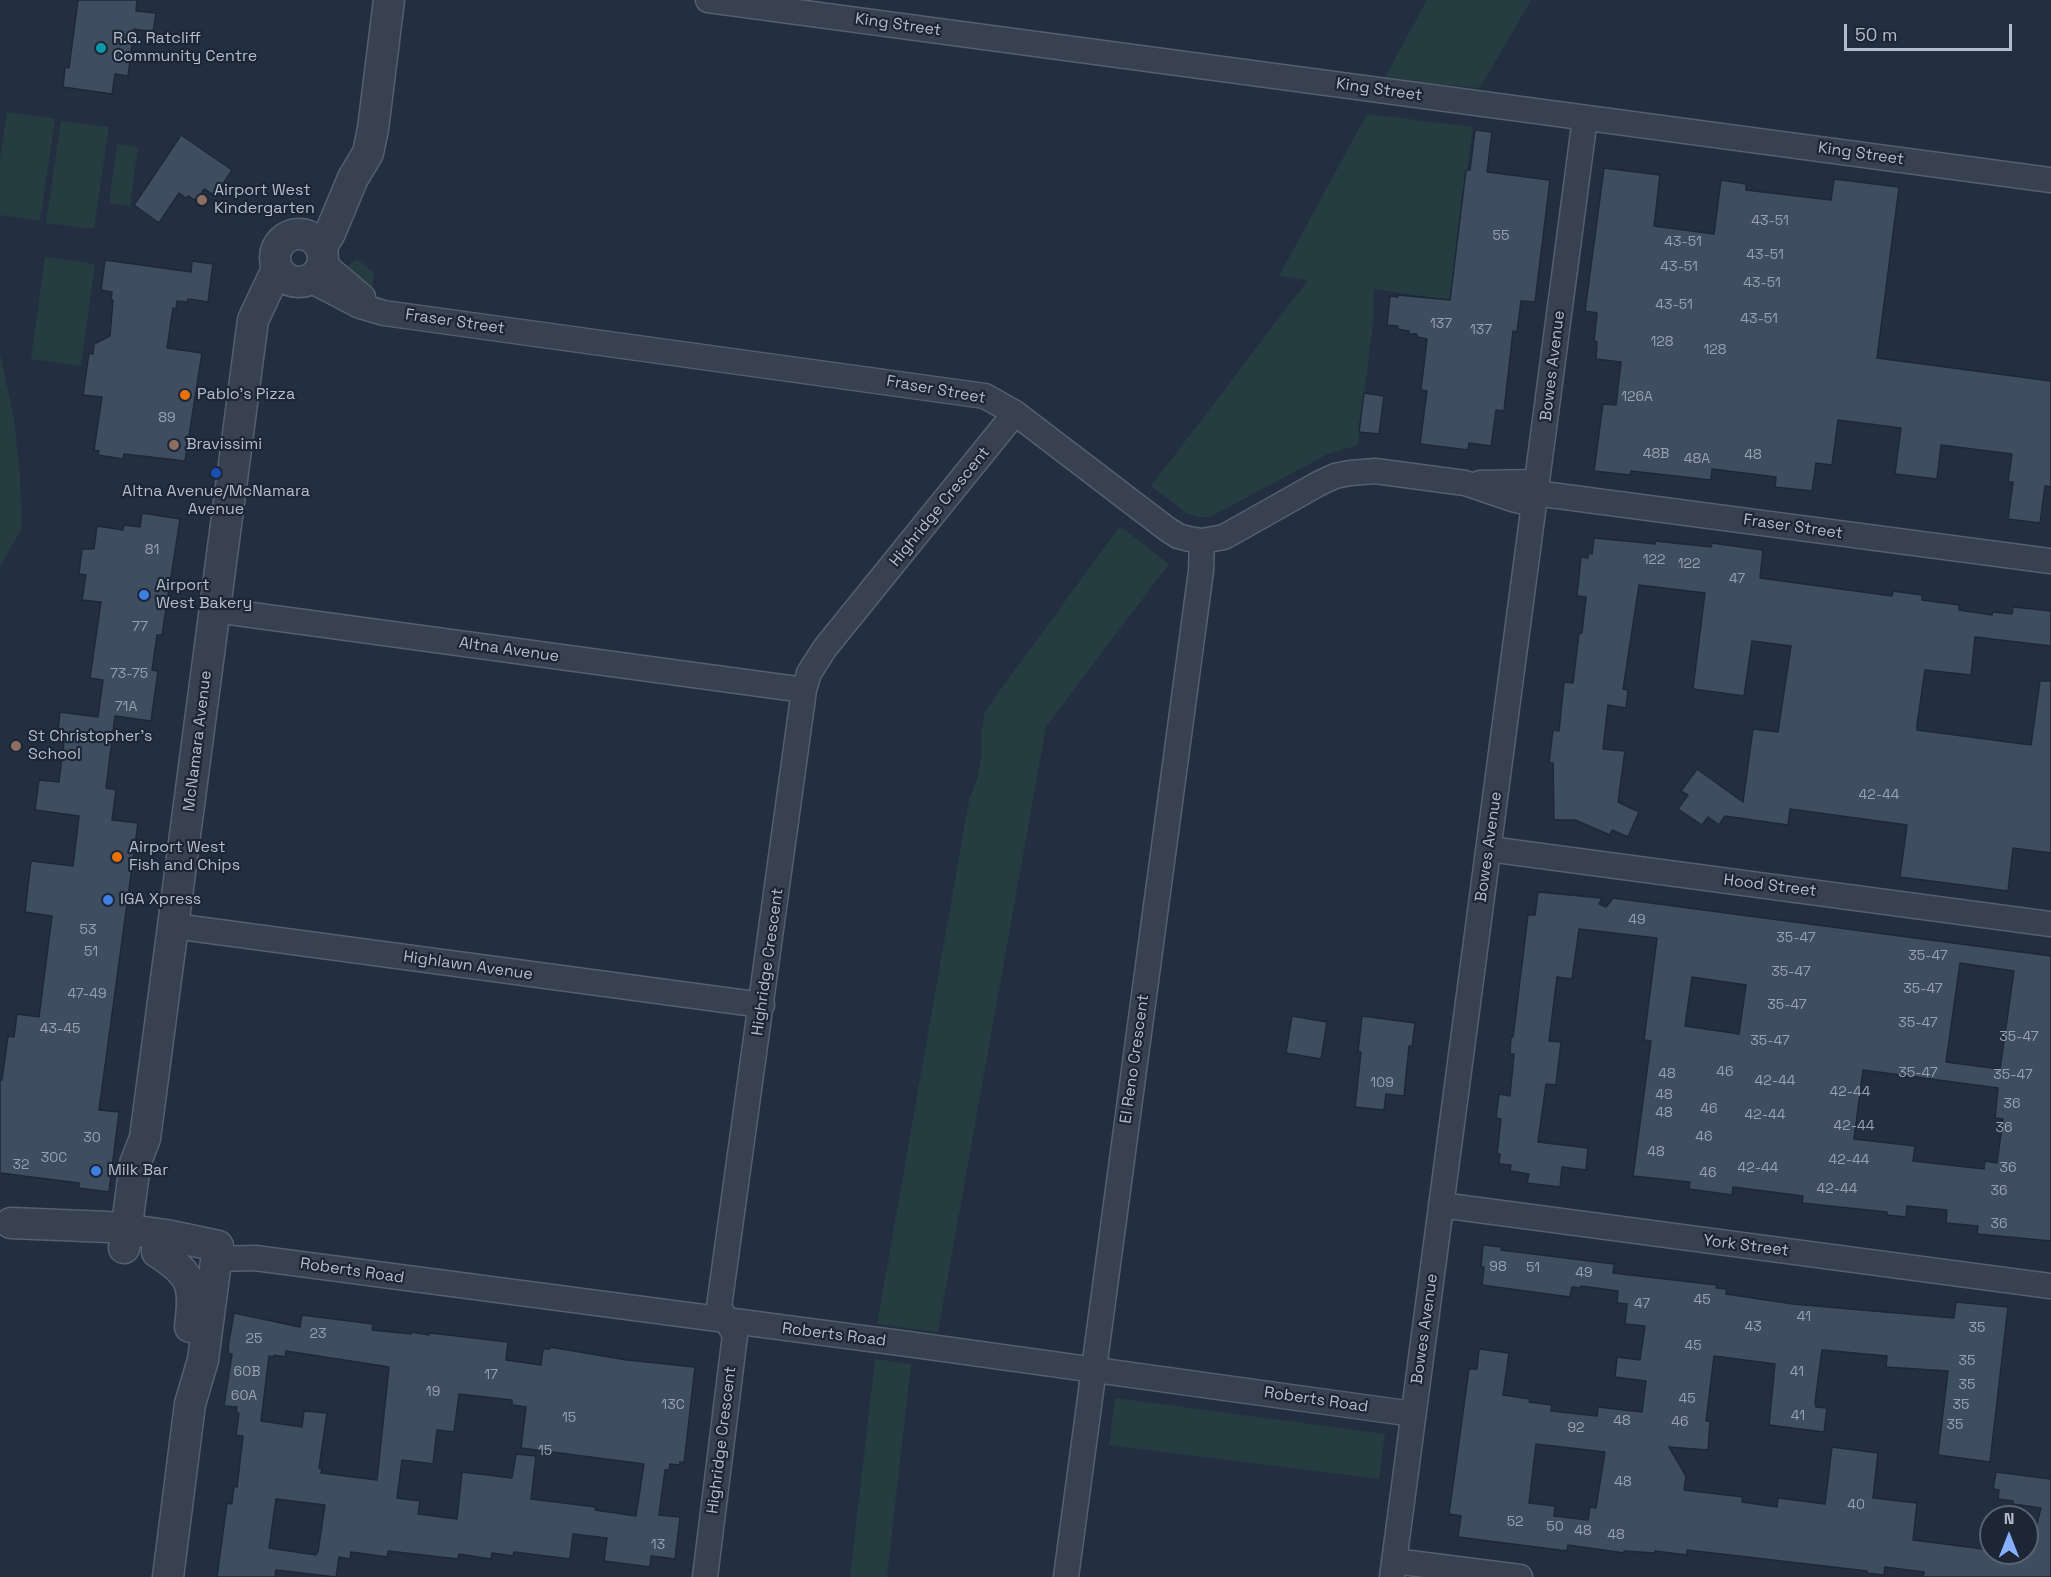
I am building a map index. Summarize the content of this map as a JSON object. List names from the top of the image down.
{
  "streets": {
    "street": [
      "King Street",
      "Fraser Street",
      "Bowes Avenue",
      "Highridge Crescent",
      "Altna Avenue",
      "McNamara Avenue",
      "Hood Street",
      "Highlawn Avenue",
      "El Reno Crescent",
      "York Street",
      "Roberts Road"
    ]
  },
  "crossings": [
    ["King Street", "Bowes Avenue"],
    ["Fraser Street", "Bowes Avenue"],
    ["Fraser Street", "Highridge Crescent"],
    ["Fraser Street", "McNamara Avenue"],
    ["Fraser Street", "El Reno Crescent"],
    ["Bowes Avenue", "Hood Street"],
    ["Bowes Avenue", "York Street"],
    ["Bowes Avenue", "Roberts Road"],
    ["Highridge Crescent", "Altna Avenue"],
    ["Highridge Crescent", "Highlawn Avenue"],
    ["Highridge Crescent", "Roberts Road"],
    ["Altna Avenue", "McNamara Avenue"],
    ["McNamara Avenue", "Highlawn Avenue"],
    ["McNamara Avenue", "Roberts Road"],
    ["El Reno Crescent", "Roberts Road"]
  ],
  "places": [
    "R.G. Ratcliff Community Centre",
    "Airport West Kindergarten",
    "Pablo's Pizza",
    "Bravissimi",
    "Altna Avenue/McNamara Avenue",
    "Airport West Bakery",
    "St Christopher's School",
    "Airport West Fish and Chips",
    "IGA Xpress",
    "Milk Bar"
  ],
  "house_numbers": [
    "43-51",
    "55",
    "43-51",
    "43-51",
    "43-51",
    "43-51",
    "43-51",
    "43-51",
    "137",
    "137",
    "128",
    "128",
    "126A",
    "89",
    "48B",
    "48",
    "48A",
    "81",
    "122",
    "122",
    "47",
    "77",
    "73-75",
    "71A",
    "42-44",
    "49",
    "53",
    "35-47",
    "51",
    "35-47",
    "35-47",
    "35-47",
    "47-49",
    "35-47",
    "35-47",
    "43-45",
    "35-47",
    "35-47",
    "46",
    "35-47",
    "48",
    "35-47",
    "42-44",
    "109",
    "42-44",
    "48",
    "36",
    "46",
    "48",
    "42-44",
    "42-44",
    "36",
    "46",
    "30",
    "48",
    "30C",
    "42-44",
    "32",
    "42-44",
    "36",
    "46",
    "42-44",
    "36",
    "36",
    "98",
    "51",
    "49",
    "45",
    "47",
    "41",
    "43",
    "35",
    "23",
    "25",
    "45",
    "35",
    "60B",
    "41",
    "17",
    "35",
    "19",
    "60A",
    "45",
    "13C",
    "35",
    "41",
    "15",
    "48",
    "46",
    "35",
    "92",
    "15",
    "48",
    "40",
    "52",
    "50",
    "48",
    "48",
    "13"
  ],
  "scale_bar": "50 m",
  "north": "top"
}
